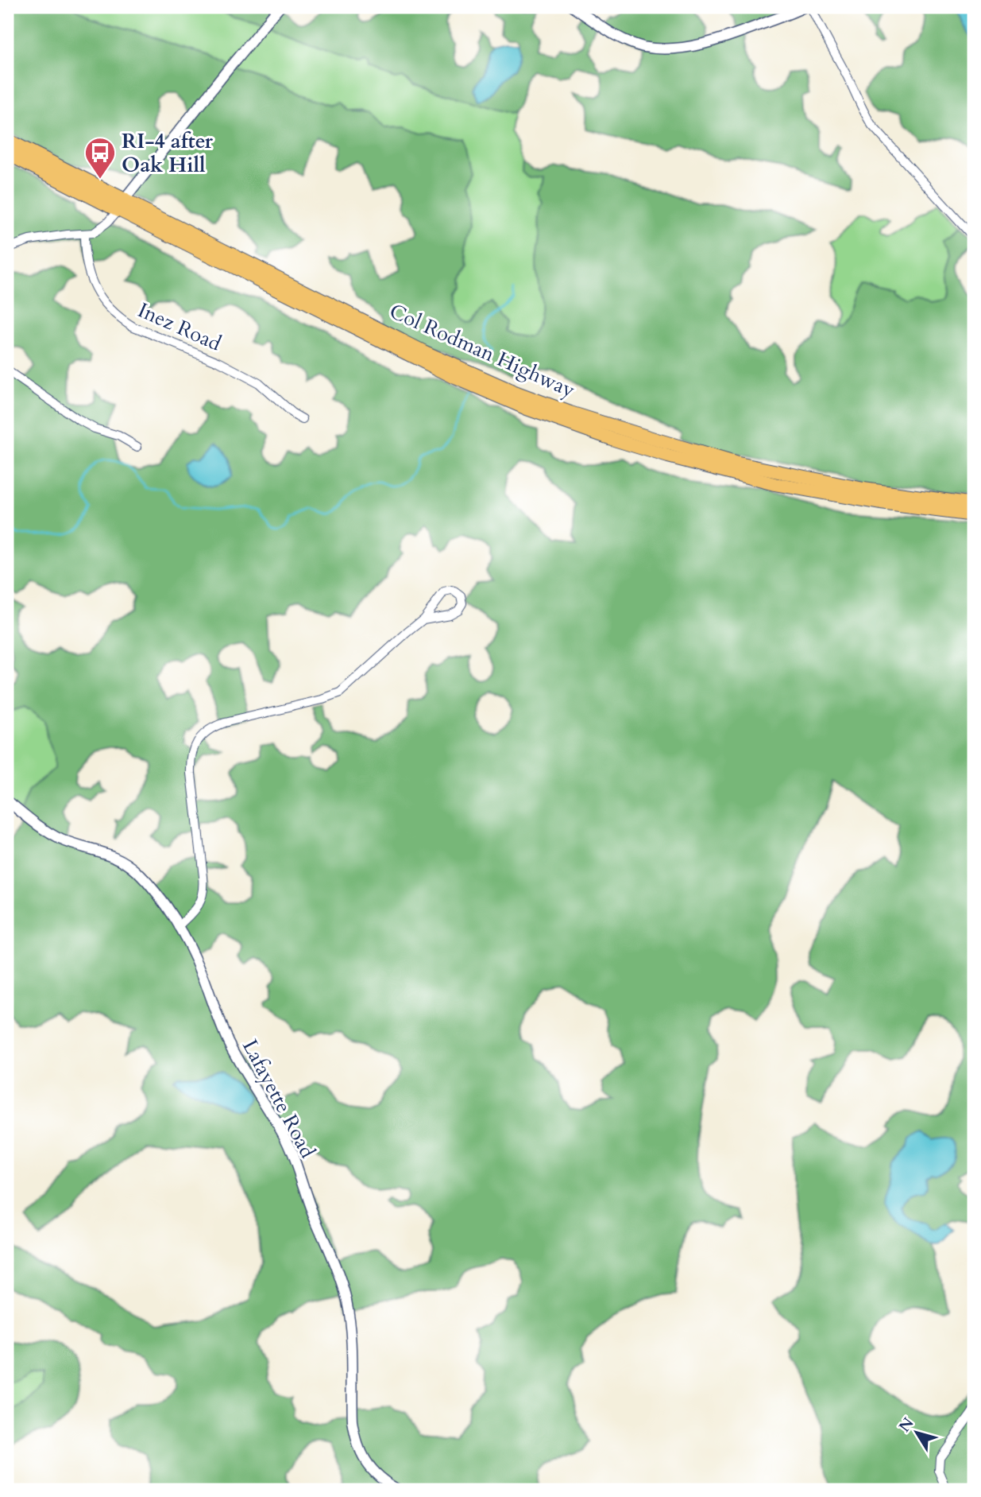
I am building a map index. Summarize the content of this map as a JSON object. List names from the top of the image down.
{
  "streets": {
    "highway": ["Col Rodman Highway"],
    "street": ["Inez Road", "Lafayette Road"]
  },
  "places": {
    "bus stop": ["RI-4 after Oak Hill"]
  },
  "north": "top left"
}
